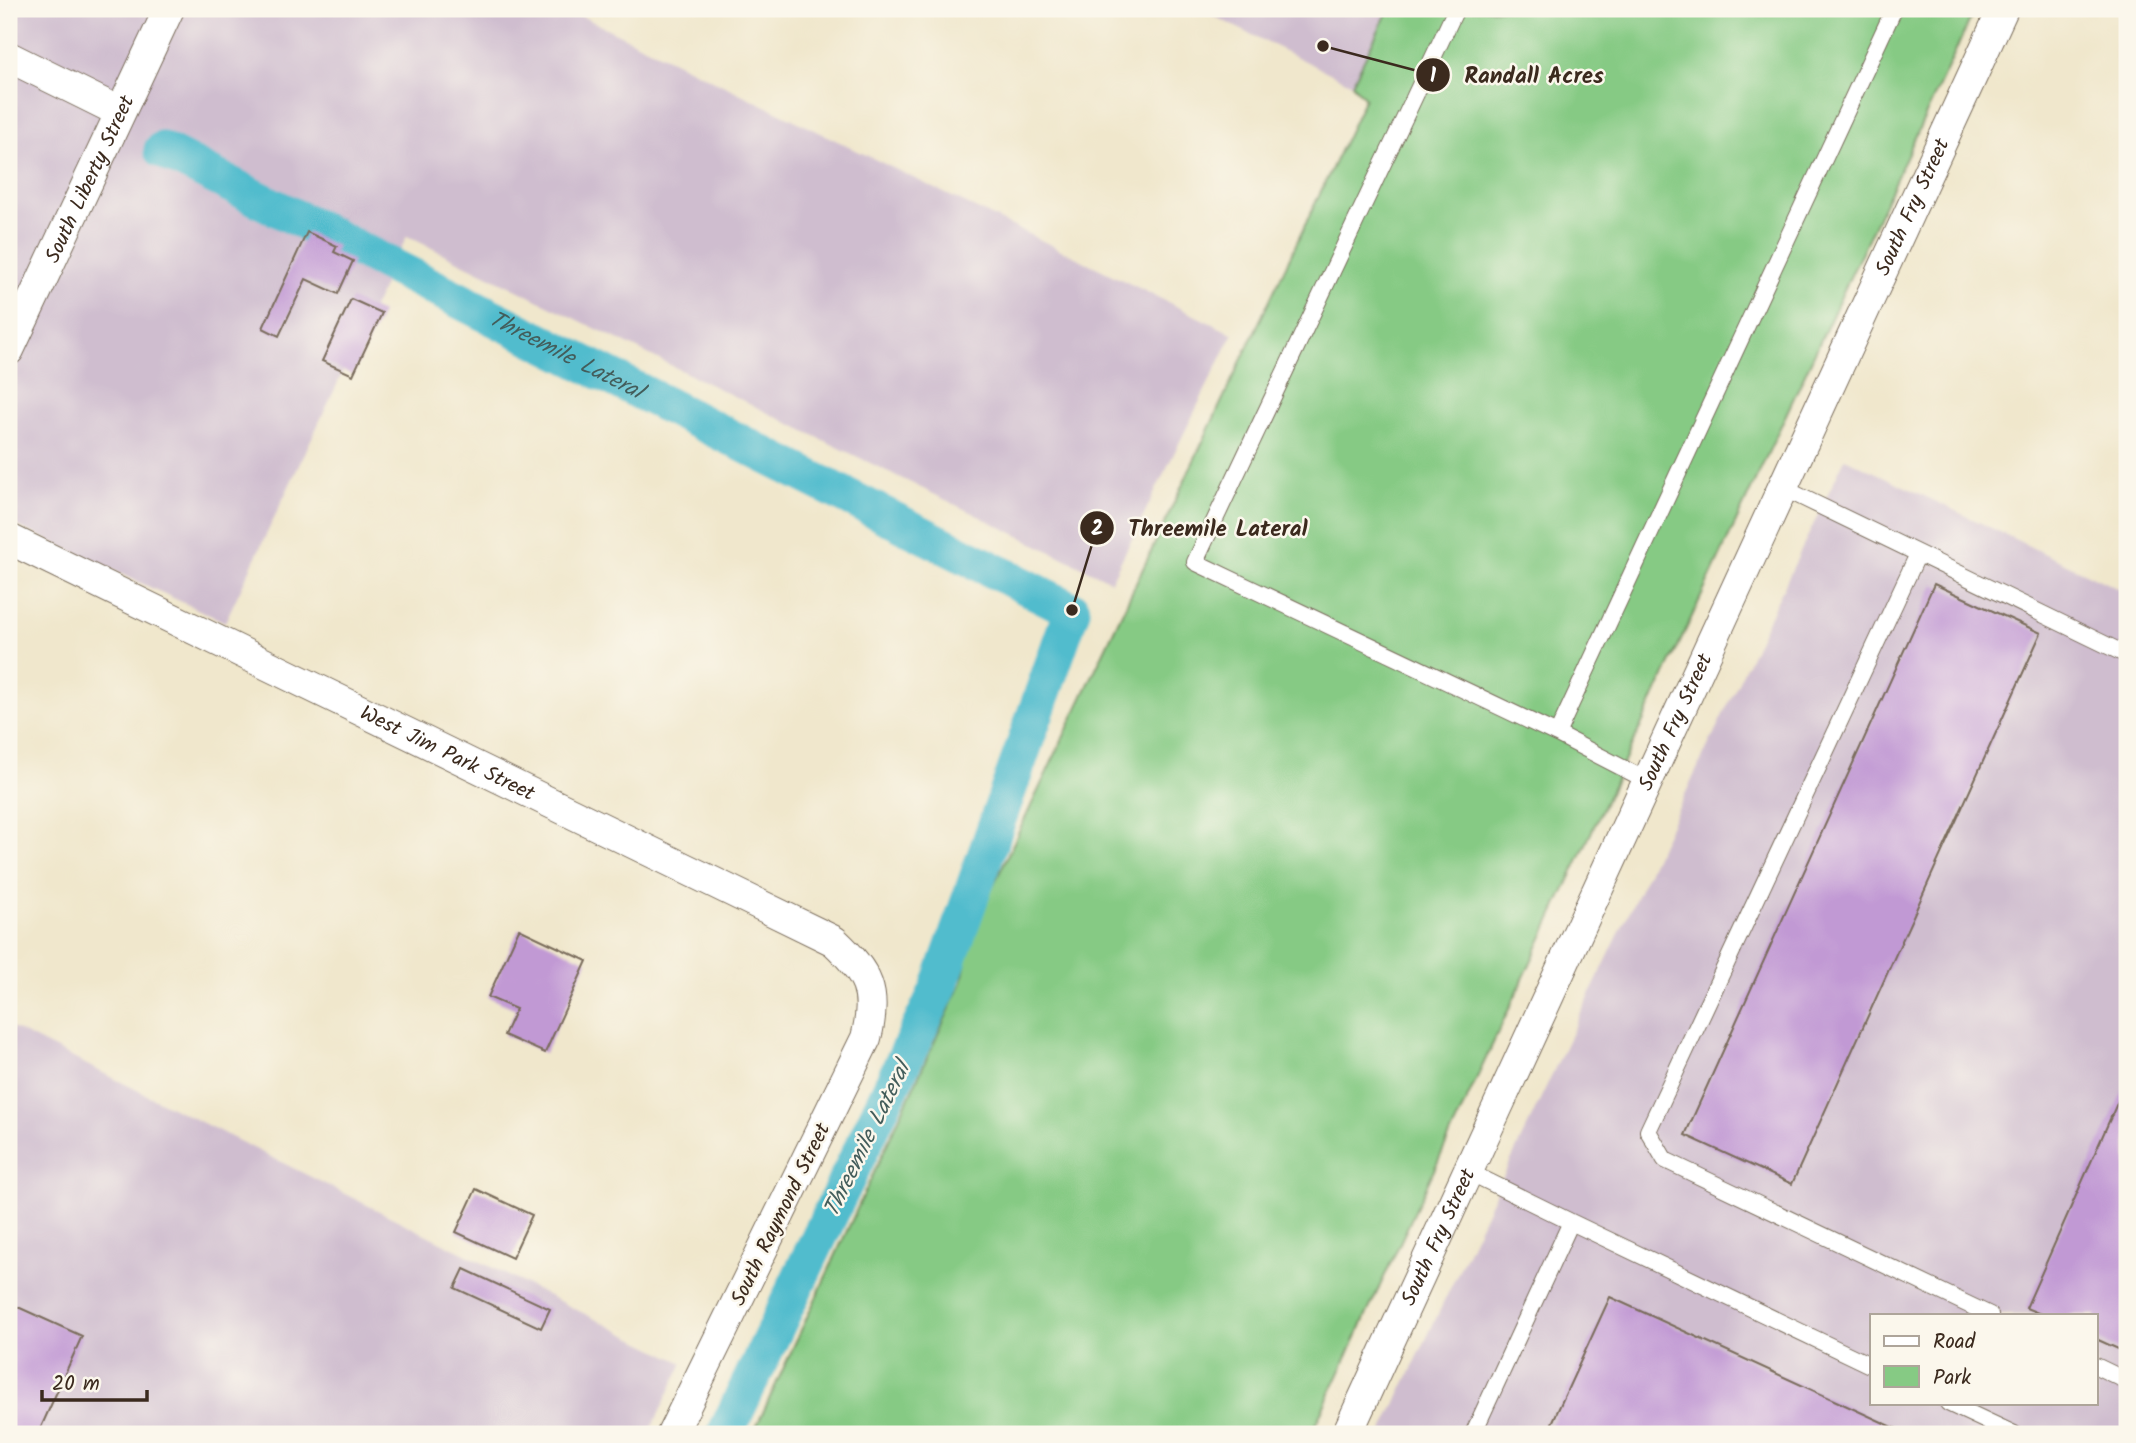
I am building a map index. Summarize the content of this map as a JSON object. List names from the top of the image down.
{
  "streets": {
    "street": [
      "South Liberty Street",
      "South Fry Street",
      "West Jim Park Street",
      "South Raymond Street"
    ]
  },
  "crossings": [
    ["West Jim Park Street", "South Raymond Street"]
  ],
  "water": ["Threemile Lateral"],
  "places": ["Randall Acres", "Threemile Lateral"],
  "legend": ["Road", "Park"],
  "scale_bar": "20 m"
}
